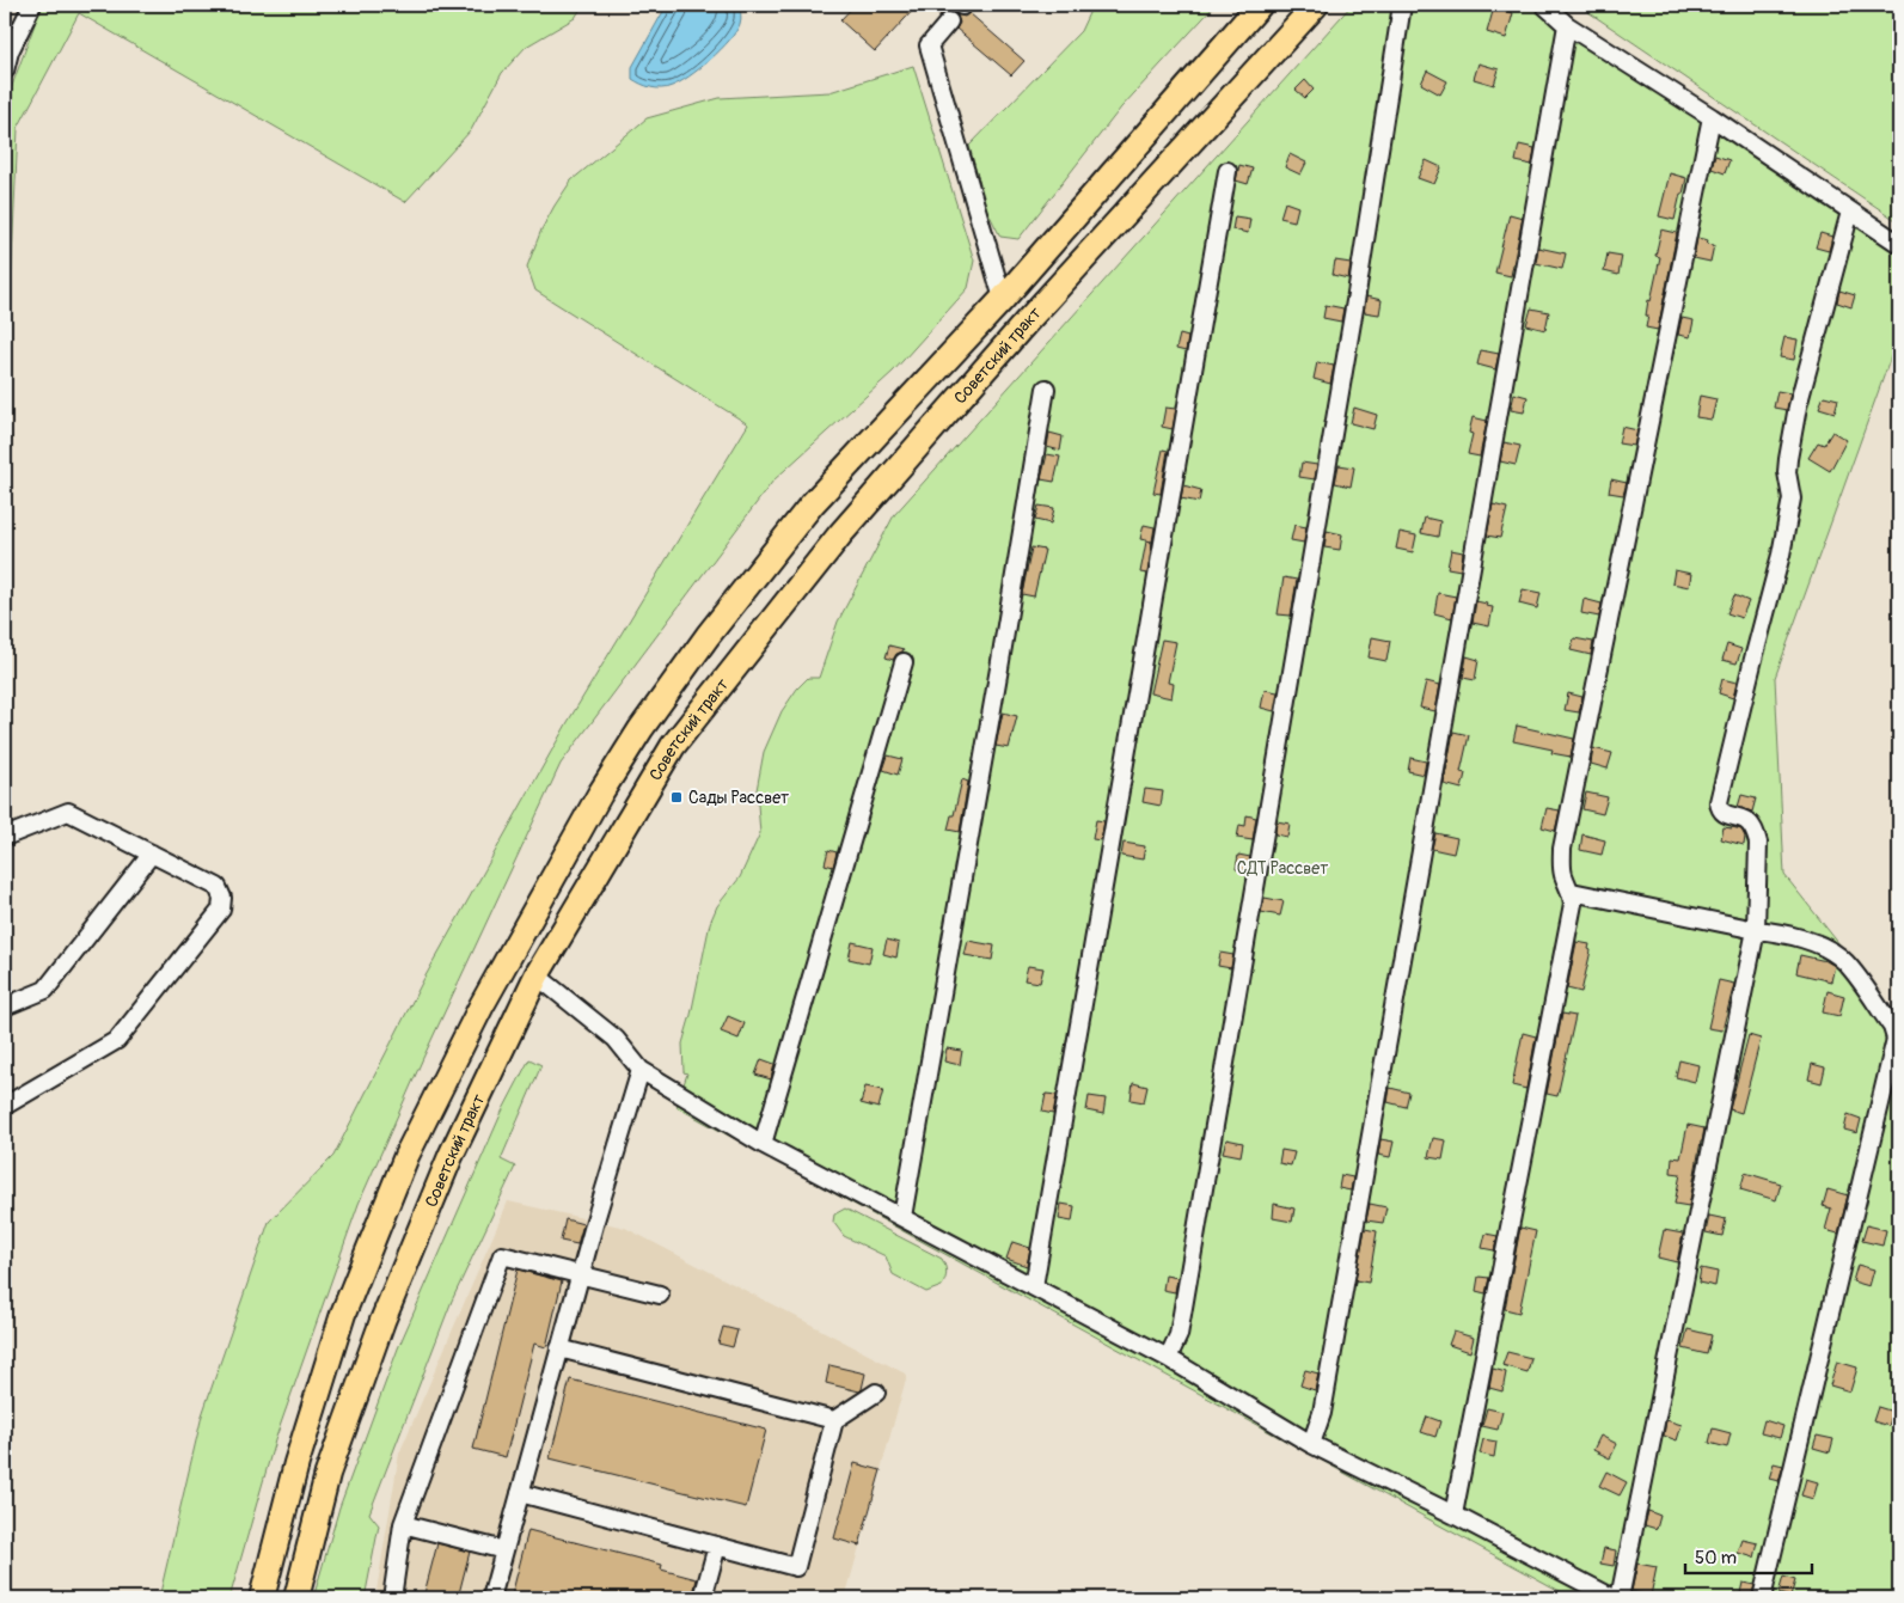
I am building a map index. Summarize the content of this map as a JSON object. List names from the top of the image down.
{
  "streets": {
    "highway": ["Советский тракт"]
  },
  "parks": ["СДТ Рассвет"],
  "places": {
    "transit": ["Сады Рассвет"]
  },
  "scale_bar": "50 m"
}
